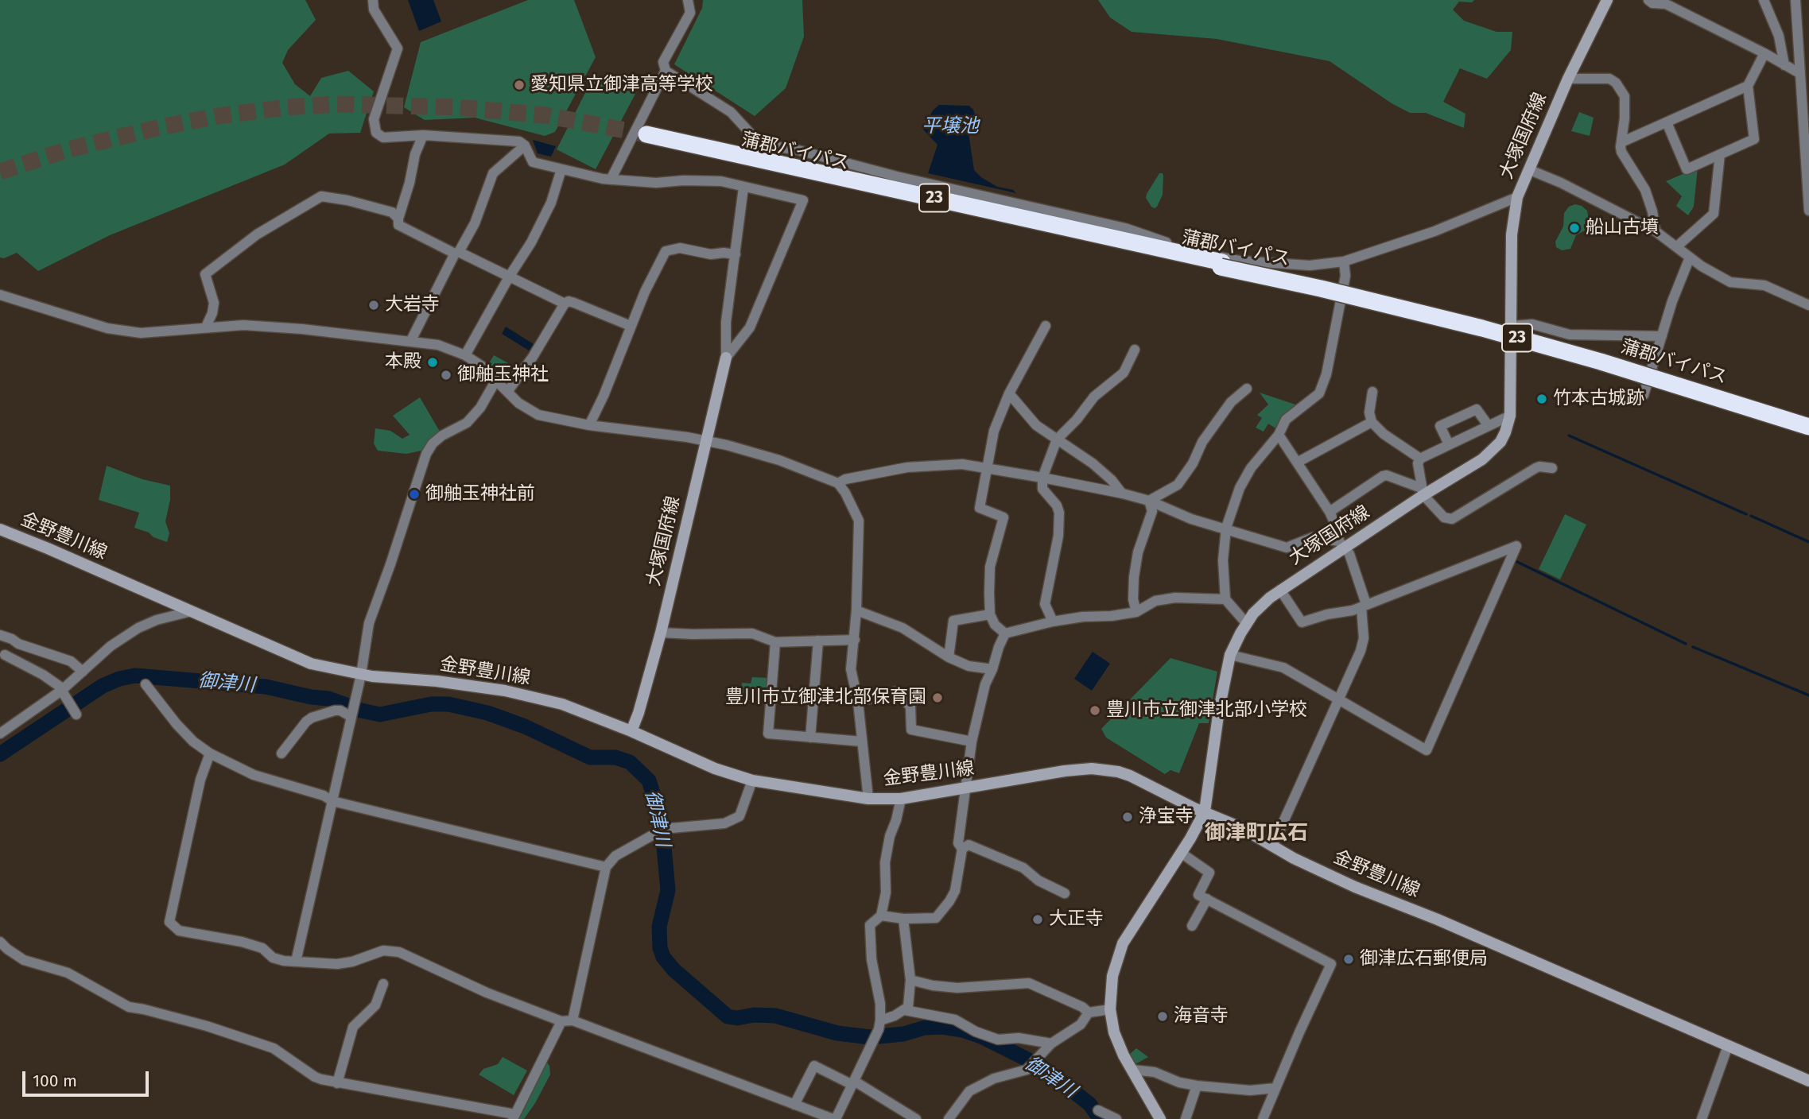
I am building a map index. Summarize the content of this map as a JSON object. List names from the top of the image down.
{
  "streets": {
    "highway": ["蒲郡バイパス", "23"],
    "main road": ["大塚国府線", "金野豊川線"]
  },
  "crossings": [
    ["大塚国府線", "金野豊川線"]
  ],
  "districts": ["御津町広石"],
  "water": ["平壌池", "御津川"],
  "places": [
    "愛知県立御津高等学校",
    "船山古墳",
    "大岩寺",
    "本殿",
    "御舳玉神社",
    "竹本古城跡",
    "御舳玉神社前",
    "豊川市立御津北部保育園",
    "豊川市立御津北部小学校",
    "浄宝寺",
    "大正寺",
    "御津広石郵便局",
    "海音寺"
  ],
  "scale_bar": "100 m"
}
